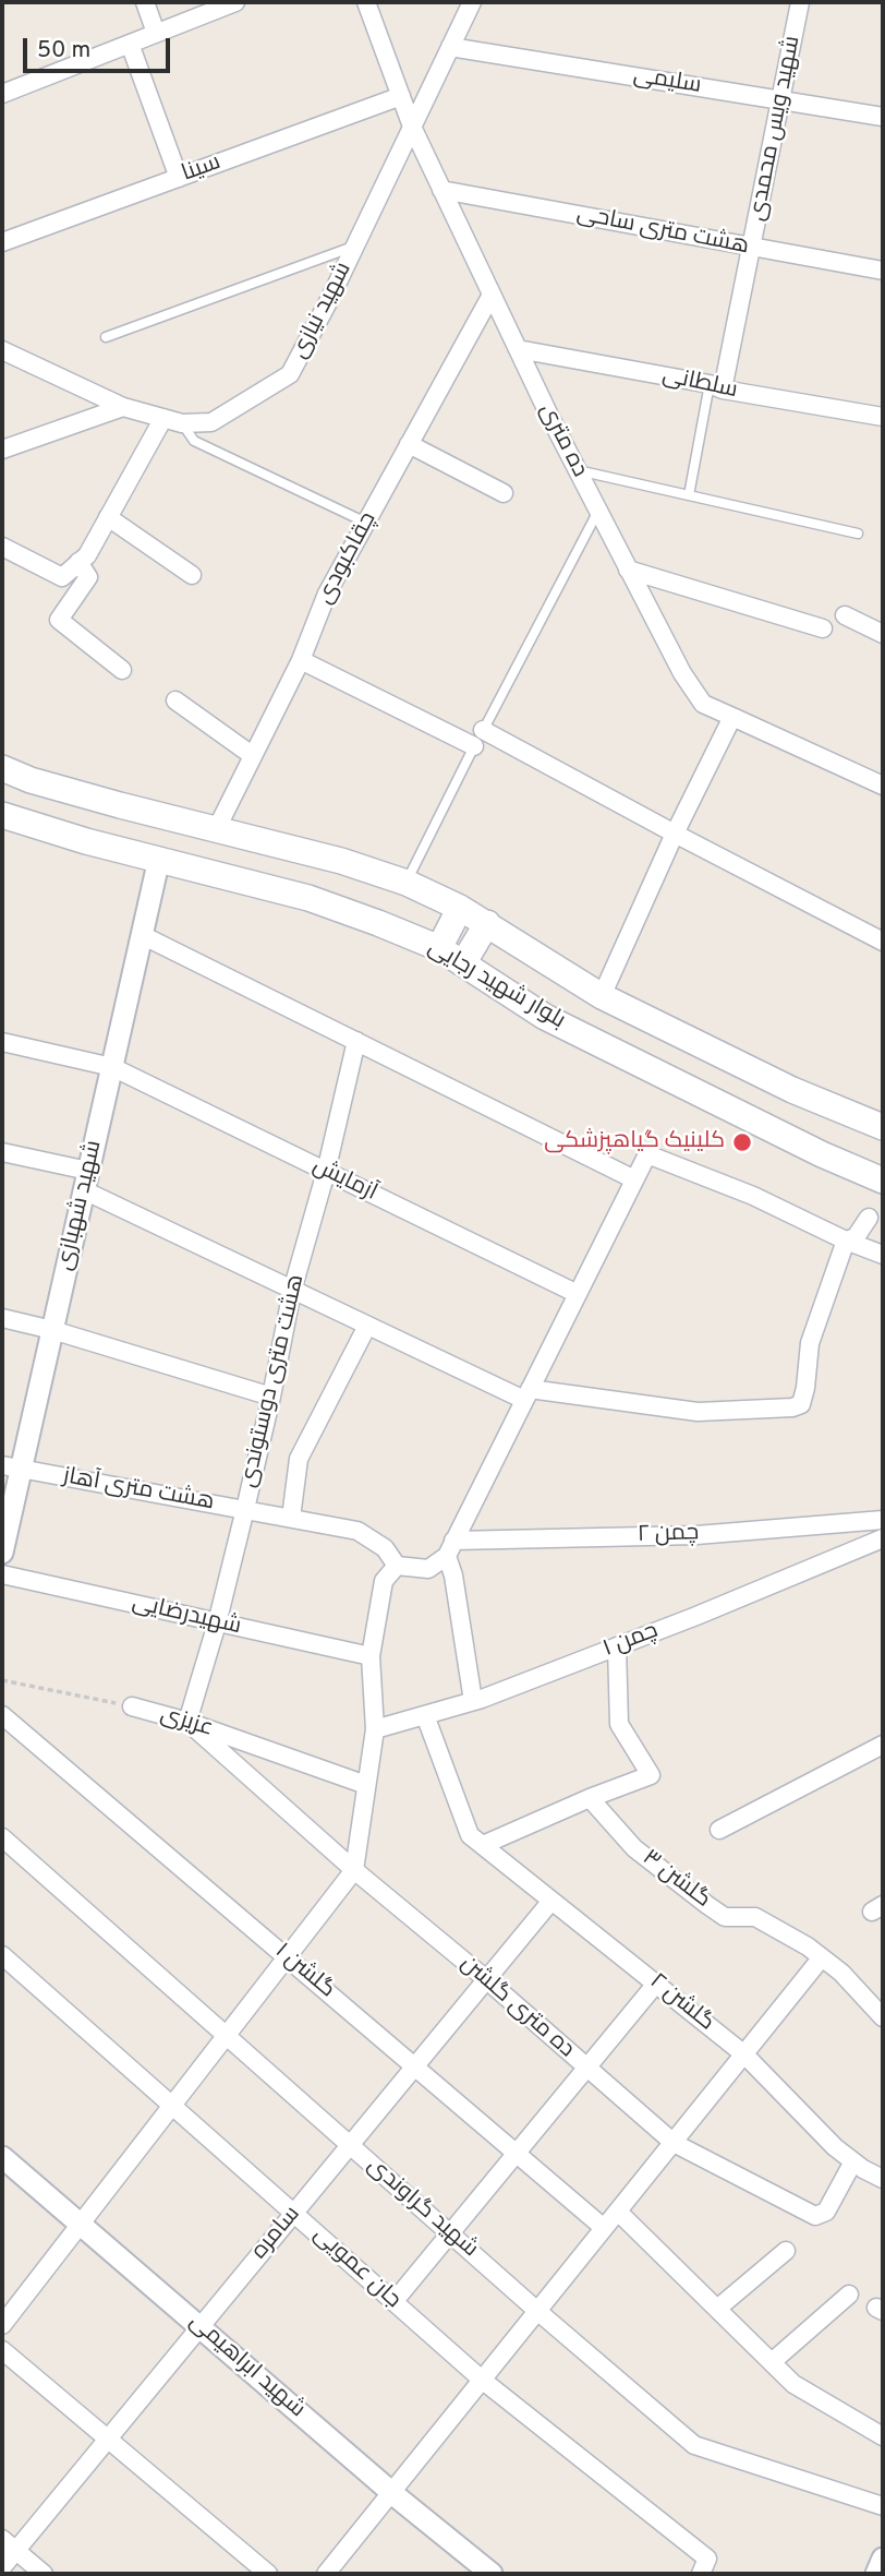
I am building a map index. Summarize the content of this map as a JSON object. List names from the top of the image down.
{
  "streets": {
    "main road": ["بلوار شهید رجایی"],
    "street": [
      "سلیمی",
      "شهید ویس محمدی",
      "سینا",
      "هشت متری ساحی",
      "شهید نیازی",
      "سلطانی",
      "ده متری",
      "چقاکبودی",
      "آزمایش",
      "شهید شهبازی",
      "هشت متری دوستوندی",
      "هشت متری آهاز",
      "چمن ۲",
      "شهیدرضایی",
      "چمن ۱",
      "عزیزی",
      "گلشن ۳",
      "گلشن ۱",
      "گلشن ۲",
      "ده متری گلشن",
      "شهید گراوندی",
      "سامره",
      "جان عمویی",
      "شهید ابراهیمی"
    ]
  },
  "crossings": [
    ["سلیمی", "شهید ویس محمدی"],
    ["سلیمی", "شهید نیازی"],
    ["شهید ویس محمدی", "هشت متری ساحی"],
    ["شهید ویس محمدی", "سلطانی"],
    ["سینا", "ده متری"],
    ["هشت متری ساحی", "ده متری"],
    ["شهید نیازی", "ده متری"],
    ["سلطانی", "ده متری"],
    ["ده متری", "چقاکبودی"],
    ["چقاکبودی", "بلوار شهید رجایی"],
    ["بلوار شهید رجایی", "شهید شهبازی"],
    ["آزمایش", "شهید شهبازی"],
    ["آزمایش", "هشت متری دوستوندی"],
    ["شهید شهبازی", "هشت متری آهاز"],
    ["هشت متری دوستوندی", "هشت متری آهاز"],
    ["هشت متری دوستوندی", "شهیدرضایی"],
    ["هشت متری دوستوندی", "عزیزی"],
    ["هشت متری دوستوندی", "ده متری گلشن"],
    ["هشت متری آهاز", "چمن ۲"],
    ["عزیزی", "ده متری گلشن"],
    ["گلشن ۱", "سامره"],
    ["گلشن ۲", "ده متری گلشن"],
    ["گلشن ۲", "سامره"],
    ["ده متری گلشن", "سامره"],
    ["شهید گراوندی", "سامره"],
    ["سامره", "جان عمویی"],
    ["سامره", "شهید ابراهیمی"]
  ],
  "places": ["کلینیک گیاهپزشکی"],
  "scale_bar": "50 m"
}
